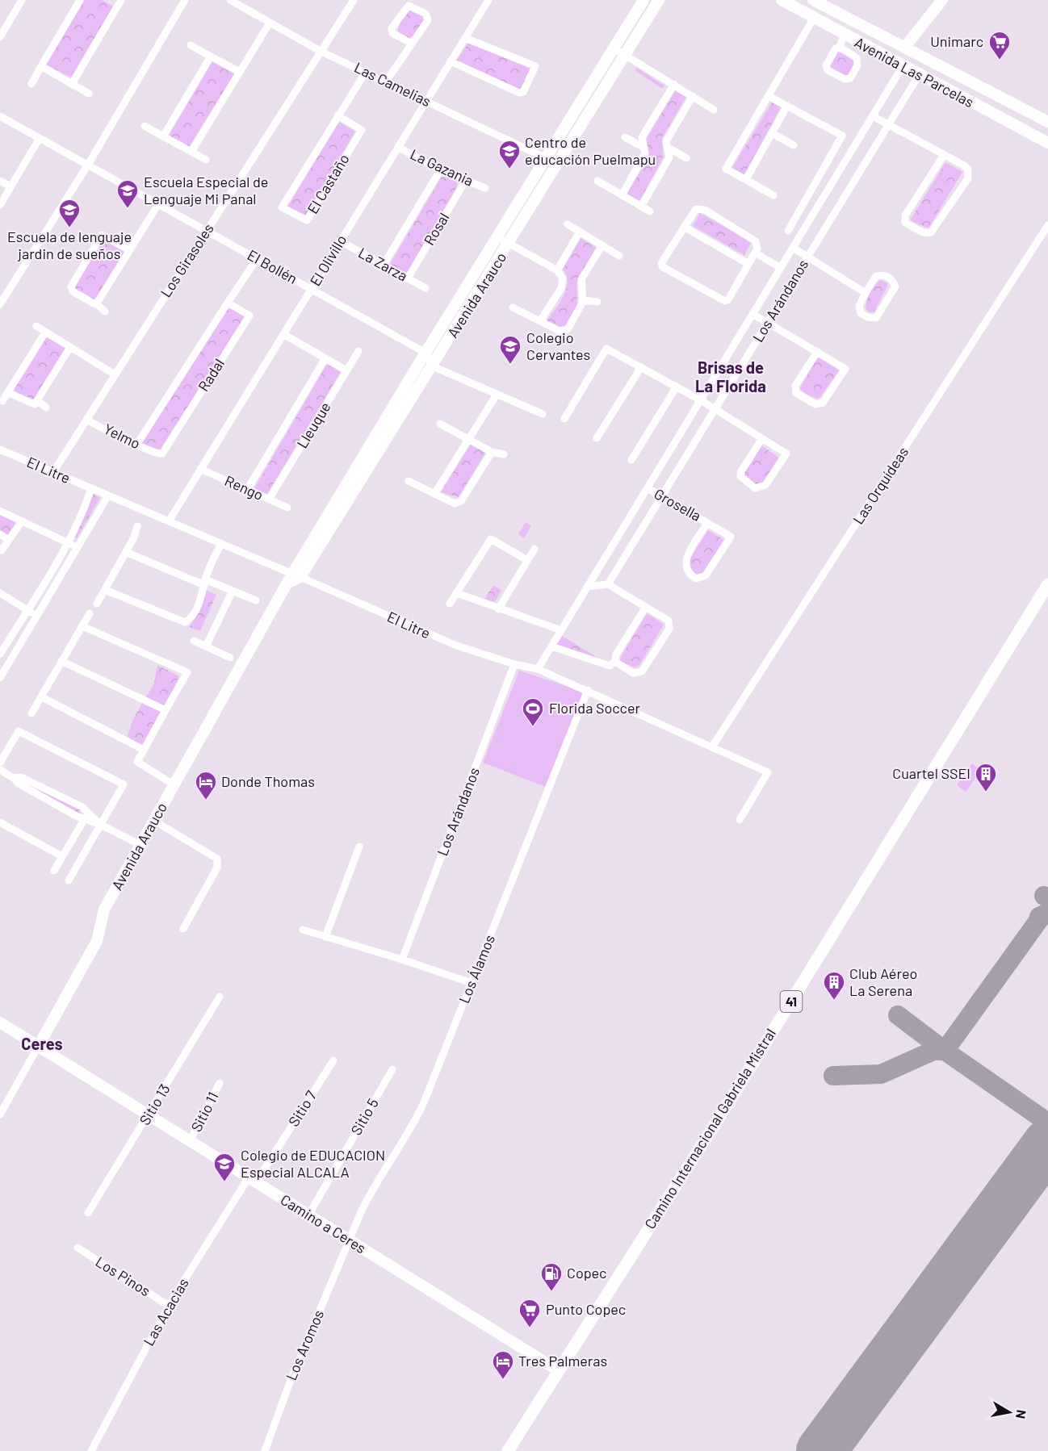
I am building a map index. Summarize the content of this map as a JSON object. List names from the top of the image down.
{
  "streets": {
    "main road": ["41", "Camino Internacional Gabriela Mistral"],
    "street": [
      "Avenida Las Parcelas",
      "Las Camelias",
      "La Gazania",
      "El Castaño",
      "Rosal",
      "Los Girasoles",
      "El Olivillo",
      "La Zarza",
      "El Bollén",
      "Avenida Arauco",
      "Los Arándanos",
      "Radal",
      "Lleuque",
      "Yelmo",
      "El Litre",
      "Las Orquídeas",
      "Rengo",
      "Grosella",
      "Los Álamos",
      "Sitio 13",
      "Sitio 7",
      "Sitio 11",
      "Sitio 5",
      "Camino a Ceres",
      "Los Pinos",
      "Las Acacias",
      "Los Aromos"
    ]
  },
  "crossings": [
    ["Avenida Las Parcelas", "Los Arándanos"],
    ["Las Camelias", "El Castaño"],
    ["Las Camelias", "Los Girasoles"],
    ["Las Camelias", "El Olivillo"],
    ["Las Camelias", "Avenida Arauco"],
    ["La Gazania", "Rosal"],
    ["La Gazania", "El Olivillo"],
    ["Rosal", "La Zarza"],
    ["Los Girasoles", "El Bollén"],
    ["Los Girasoles", "Yelmo"],
    ["Los Girasoles", "El Litre"],
    ["El Olivillo", "La Zarza"],
    ["El Olivillo", "El Bollén"],
    ["El Olivillo", "El Litre"],
    ["El Olivillo", "Rengo"],
    ["El Bollén", "Avenida Arauco"],
    ["El Bollén", "Radal"],
    ["Avenida Arauco", "El Litre"],
    ["Avenida Arauco", "Camino a Ceres"],
    ["Los Arándanos", "El Litre"],
    ["Los Arándanos", "Grosella"],
    ["Radal", "Yelmo"],
    ["Lleuque", "Rengo"],
    ["El Litre", "Las Orquídeas"],
    ["El Litre", "Los Álamos"],
    ["Los Álamos", "Camino a Ceres"],
    ["Los Álamos", "Los Aromos"],
    ["41", "Camino Internacional Gabriela Mistral"],
    ["Sitio 13", "Camino a Ceres"],
    ["Sitio 7", "Camino a Ceres"],
    ["Sitio 7", "Las Acacias"],
    ["Sitio 11", "Camino a Ceres"],
    ["Sitio 5", "Camino a Ceres"],
    ["Camino Internacional Gabriela Mistral", "Camino a Ceres"],
    ["Camino a Ceres", "Las Acacias"],
    ["Camino a Ceres", "Los Aromos"],
    ["Los Pinos", "Las Acacias"]
  ],
  "districts": ["Brisas de La Florida", "Ceres"],
  "places": {
    "supermarket": ["Unimarc", "Punto Copec"],
    "school or university": [
      "Centro de educación Puelmapu",
      "Escuela Especial de Lenguaje Mi Panal",
      "Escuela de lenguaje jardin de sueños",
      "Colegio Cervantes",
      "Colegio de EDUCACION Especial ALCALA"
    ],
    "sports": ["Florida Soccer"],
    "building": ["Cuartel SSEI", "Club Aéreo La Serena"],
    "hotel": ["Donde Thomas", "Tres Palmeras"],
    "fuel station": ["Copec"]
  },
  "north": "right"
}
